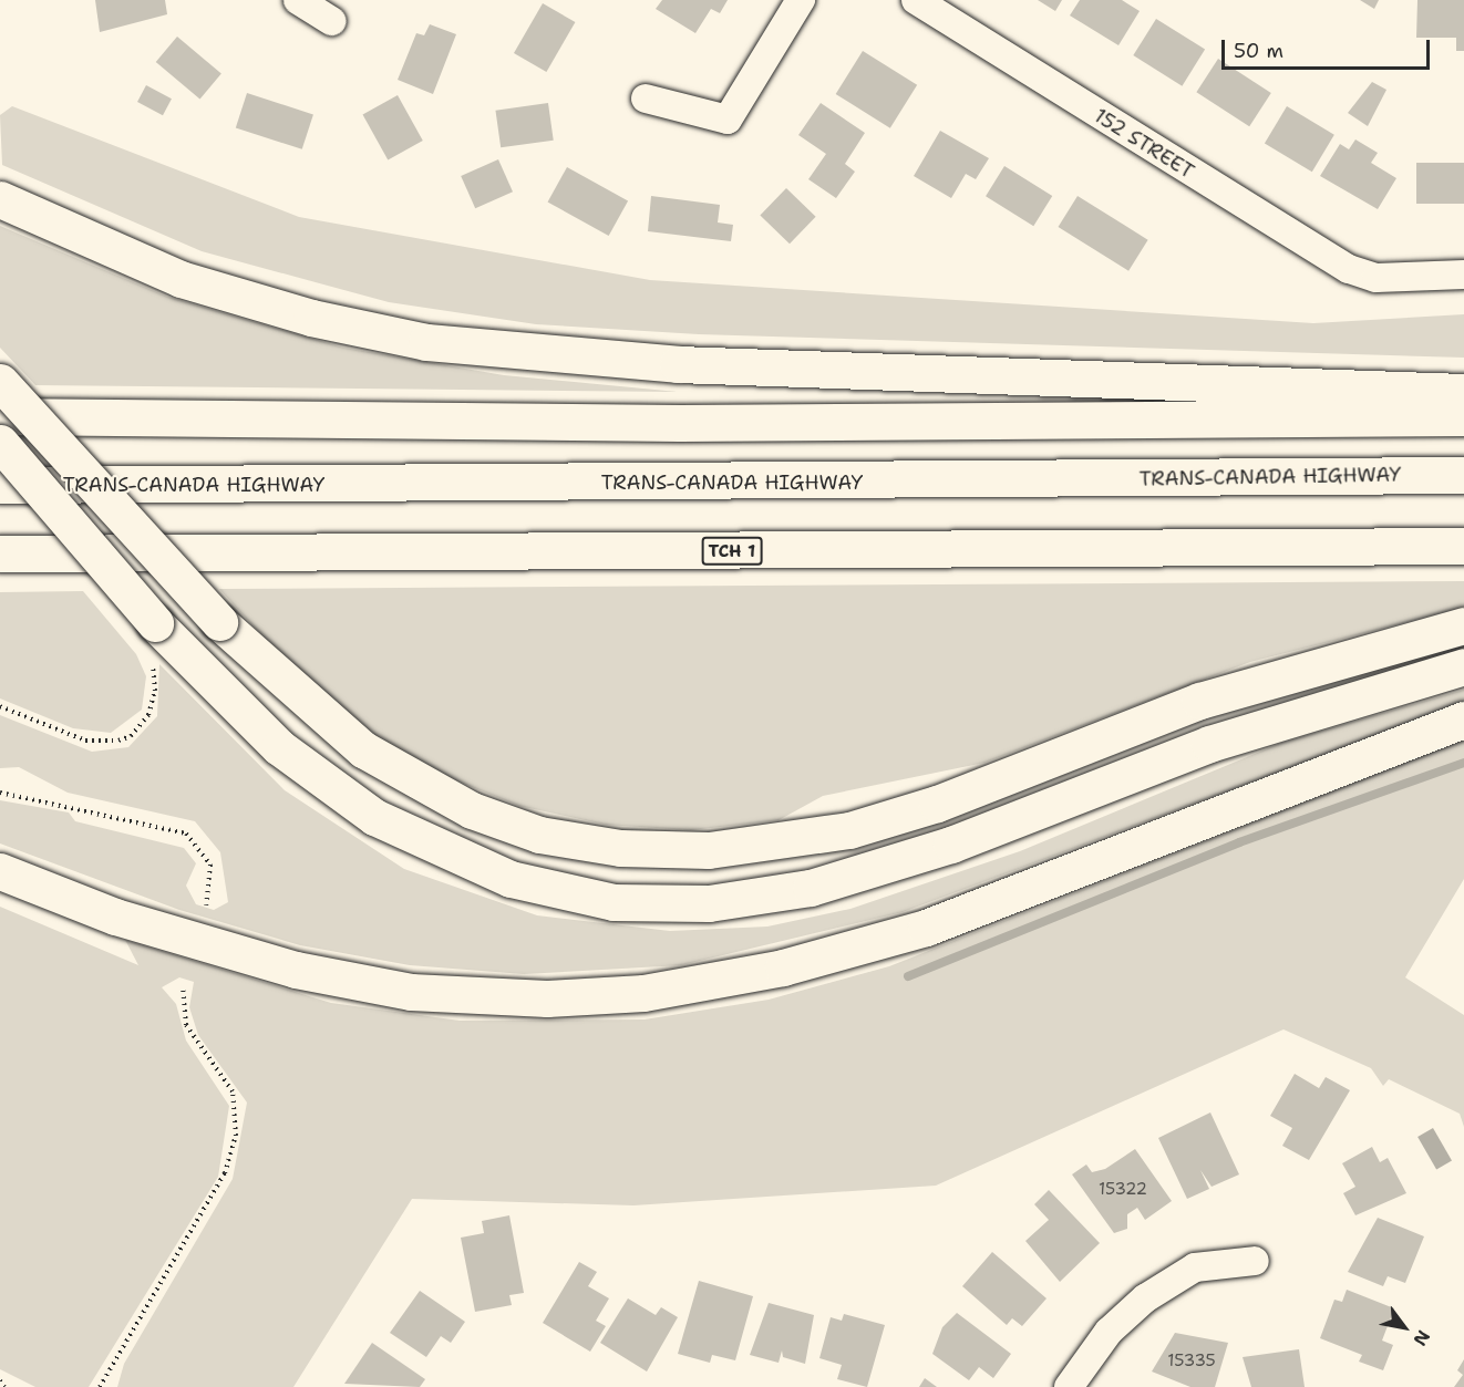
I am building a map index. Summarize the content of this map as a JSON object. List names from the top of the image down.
{
  "streets": {
    "highway": ["TRANS-CANADA HIGHWAY", "TCH 1"],
    "street": ["152 STREET"]
  },
  "house_numbers": ["15322", "15335"],
  "scale_bar": "50 m",
  "north": "bottom right"
}
